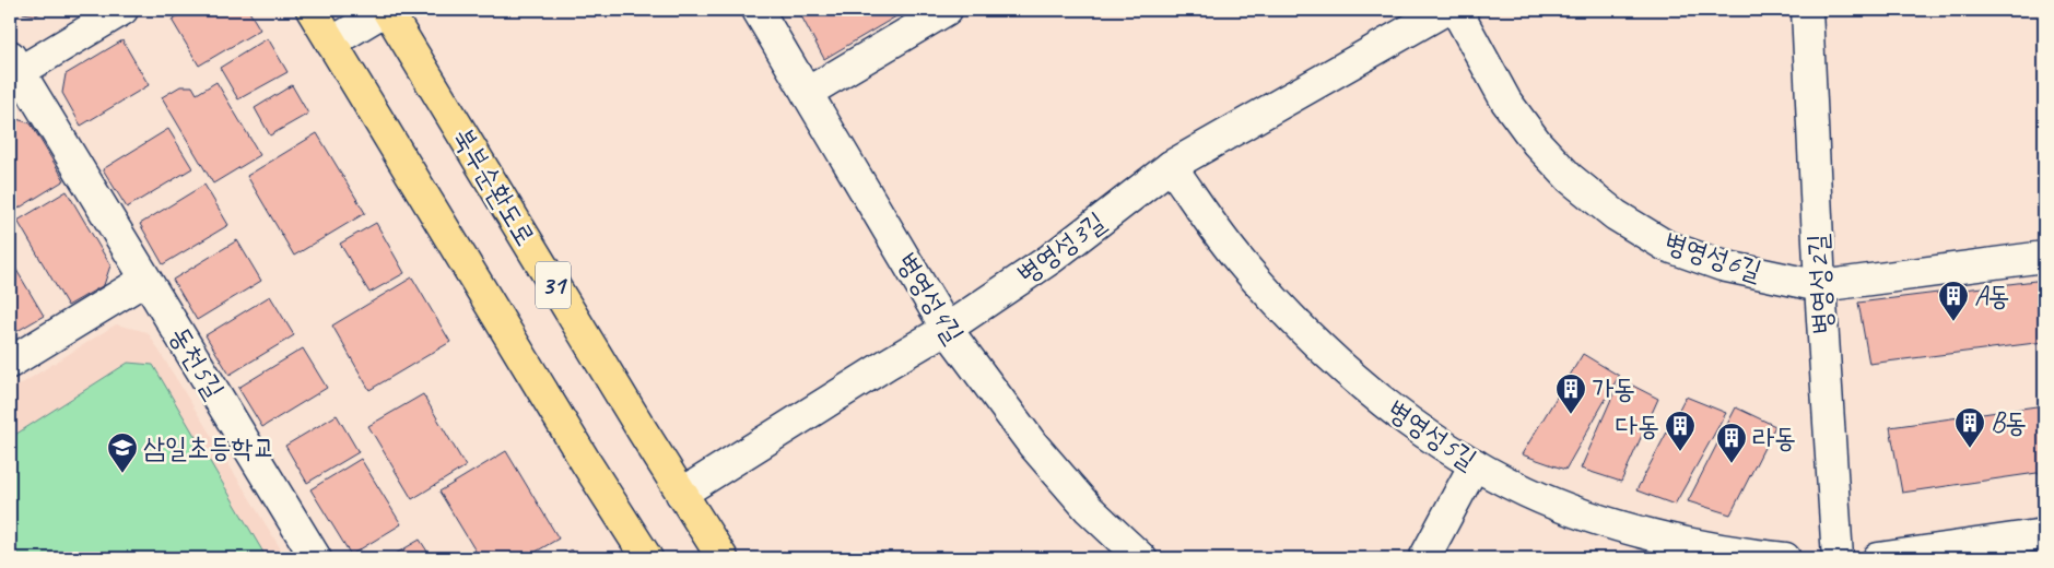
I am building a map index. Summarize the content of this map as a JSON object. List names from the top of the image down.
{
  "streets": {
    "main road": ["북부순환도로", "31"],
    "street": [
      "병영성3길",
      "병영성6길",
      "병영성2길",
      "병영성4길",
      "동천5길",
      "병영성5길"
    ]
  },
  "crossings": [
    ["북부순환도로", "병영성3길"],
    ["병영성3길", "병영성4길"],
    ["병영성3길", "병영성5길"],
    ["병영성6길", "병영성2길"]
  ],
  "places": {
    "building": [
      "A동",
      "가동",
      "B동",
      "다동",
      "라동"
    ],
    "school or university": ["삼일초등학교"]
  }
}
